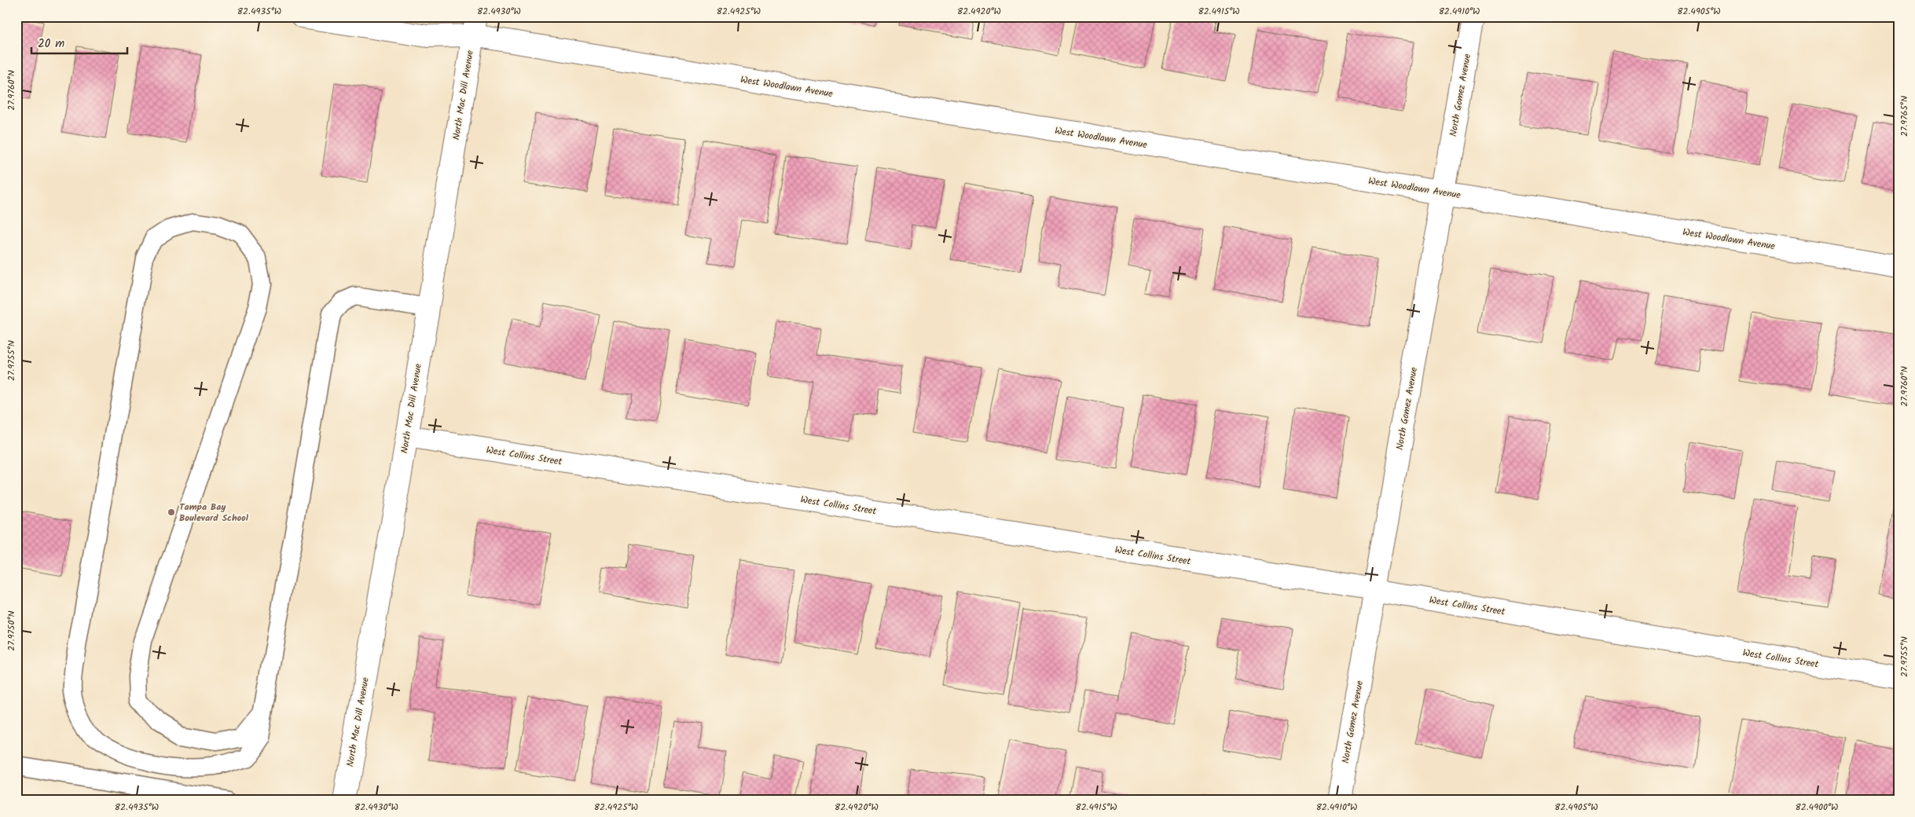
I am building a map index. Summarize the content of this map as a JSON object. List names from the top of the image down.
{
  "streets": {
    "street": [
      "West Woodlawn Avenue",
      "North Mac Dill Avenue",
      "North Gomez Avenue",
      "West Collins Street"
    ]
  },
  "crossings": [
    ["West Woodlawn Avenue", "North Mac Dill Avenue"],
    ["West Woodlawn Avenue", "North Gomez Avenue"],
    ["North Mac Dill Avenue", "West Collins Street"],
    ["North Gomez Avenue", "West Collins Street"]
  ],
  "places": ["Tampa Bay Boulevard School"],
  "scale_bar": "20 m",
  "coordinates": [
    "82.4935°W",
    "82.4930°W",
    "82.4925°W",
    "82.4920°W",
    "82.4915°W",
    "82.4910°W",
    "82.4905°W",
    "27.9760°N",
    "27.9765°N",
    "27.9755°N",
    "27.9750°N",
    "82.4900°W"
  ]
}
